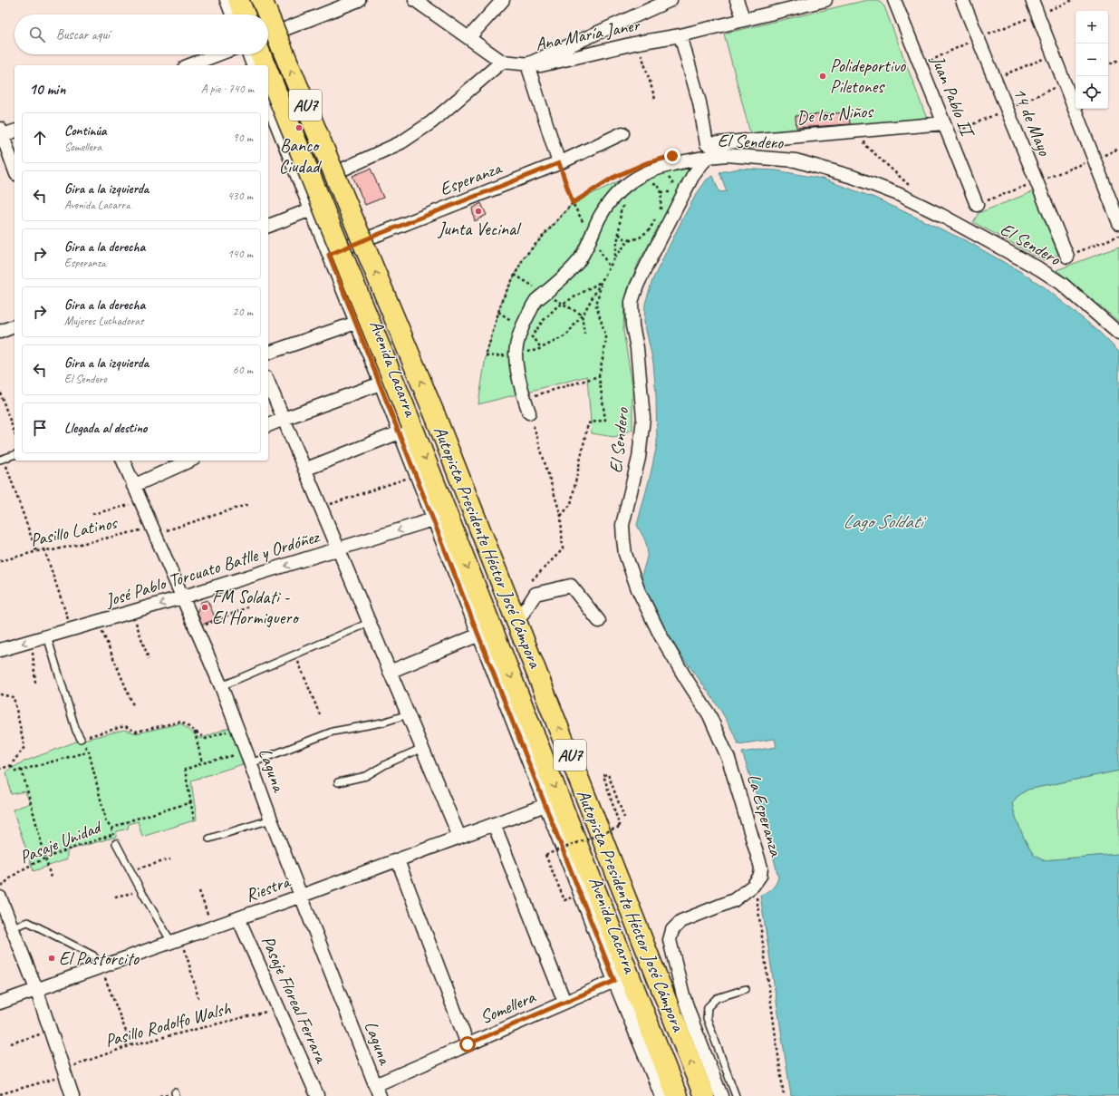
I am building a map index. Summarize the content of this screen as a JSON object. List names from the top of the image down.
{
  "streets": {
    "highway": ["AU7", "Autopista Presidente Héctor José Cámpora"],
    "street": [
      "Ana María Janer",
      "Juan Pablo II",
      "De los Niños",
      "14 de Mayo",
      "El Sendero",
      "Esperanza",
      "Avenida Lacarra",
      "José Pablo Torcuato Batlle y Ordóñez",
      "Laguna",
      "La Esperanza",
      "Riestra",
      "Pasaje Floreal Ferrara",
      "Somellera"
    ],
    "path": ["Pasillo Latinos", "Pasaje Unidad", "Pasillo Rodolfo Walsh"]
  },
  "crossings": [
    ["Ana María Janer", "De los Niños"],
    ["Juan Pablo II", "De los Niños"],
    ["El Sendero", "La Esperanza"],
    ["Esperanza", "Avenida Lacarra"],
    ["Avenida Lacarra", "Autopista Presidente Héctor José Cámpora"],
    ["Avenida Lacarra", "José Pablo Torcuato Batlle y Ordóñez"],
    ["Avenida Lacarra", "Riestra"],
    ["Avenida Lacarra", "Somellera"],
    ["Pasillo Latinos", "Laguna"],
    ["José Pablo Torcuato Batlle y Ordóñez", "Laguna"],
    ["Laguna", "Riestra"],
    ["Laguna", "Somellera"],
    ["Riestra", "Pasaje Floreal Ferrara"],
    ["Pasaje Floreal Ferrara", "Pasillo Rodolfo Walsh"]
  ],
  "water": ["Lago Soldati"],
  "places": [
    "Polideportivo Piletones",
    "Banco Ciudad",
    "Junta Vecinal",
    "FM Soldati - El Hormiguero",
    "El Pastorcito"
  ],
  "page": {
    "map_buttons": ["+", "−"],
    "search": "Buscar aquí",
    "heading": ["10 min", "A pie · 740 m"],
    "list": [
      ["Continúa", "Somellera", "90 m"],
      ["Gira a la izquierda", "Avenida Lacarra", "430 m"],
      ["Gira a la derecha", "Esperanza", "140 m"],
      ["Gira a la derecha", "Mujeres Luchadoras", "20 m"],
      ["Gira a la izquierda", "El Sendero", "60 m"],
      "Llegada al destino"
    ]
  }
}
